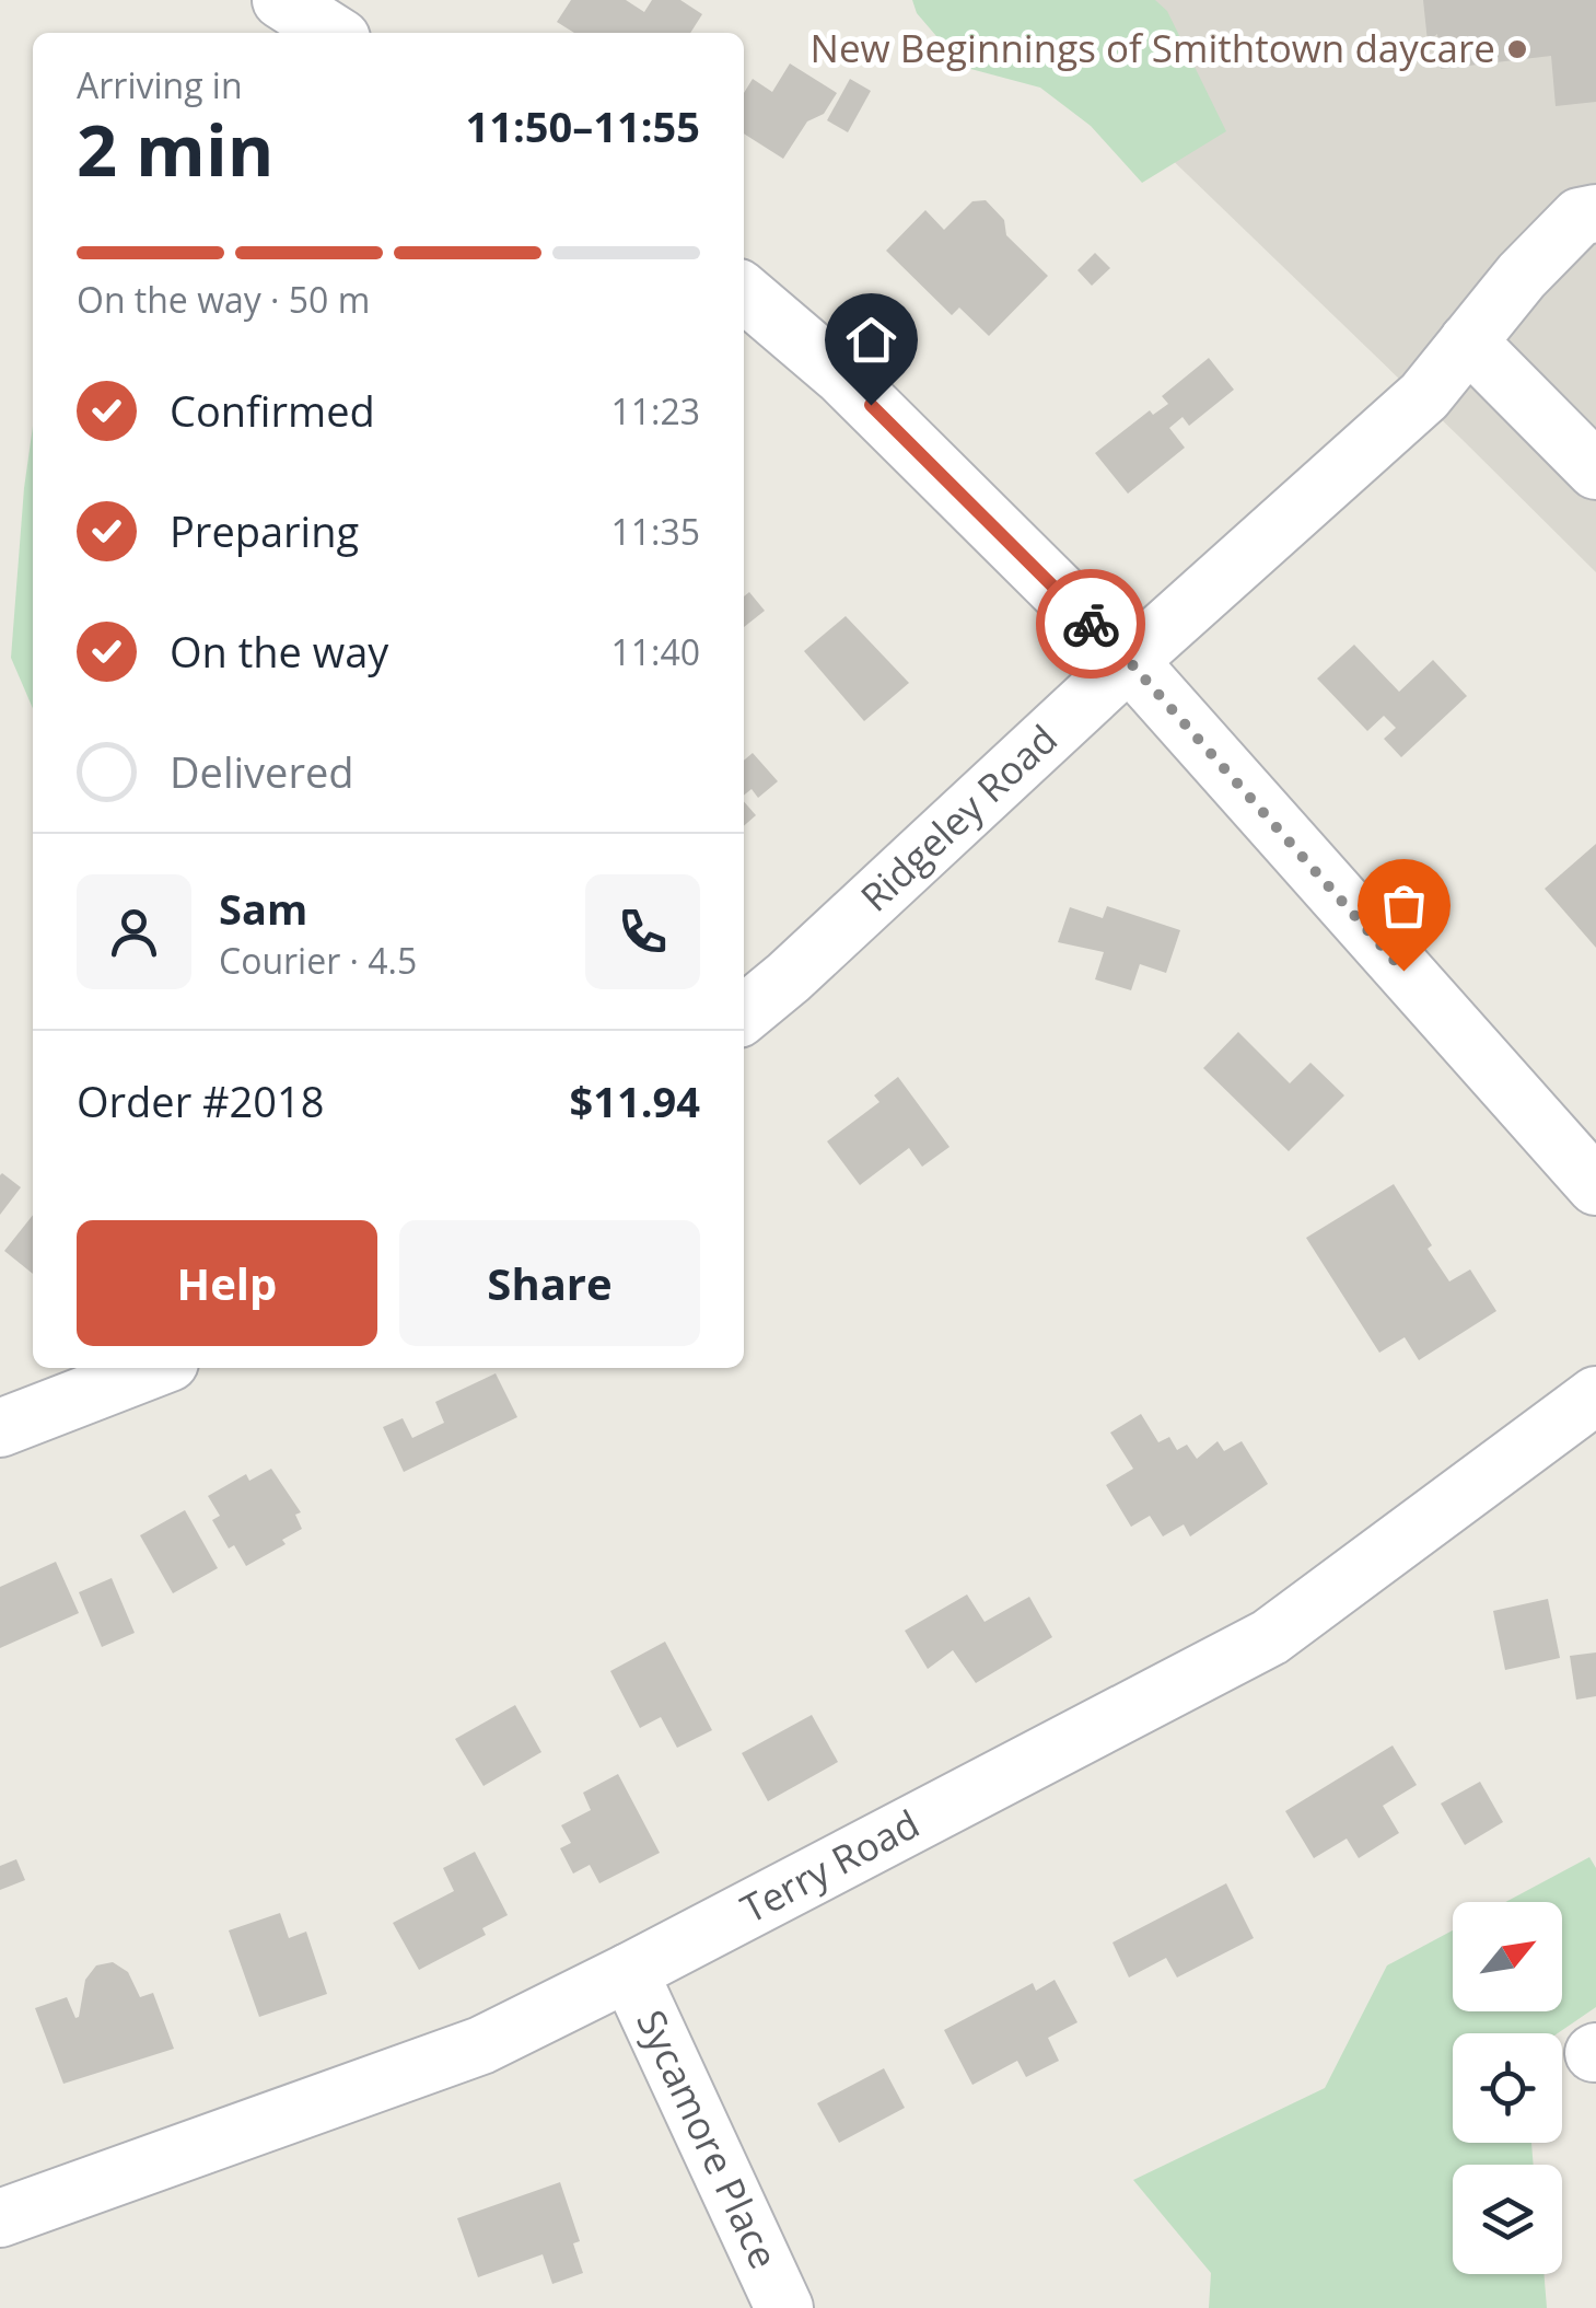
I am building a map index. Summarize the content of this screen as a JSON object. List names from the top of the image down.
{
  "streets": {
    "street": ["Ridgeley Road", "Terry Road", "Sycamore Place"]
  },
  "crossings": [
    ["Terry Road", "Sycamore Place"]
  ],
  "places": ["New Beginnings of Smithtown daycare"],
  "north": "top right",
  "page": {
    "heading": ["2 min", "Arriving in", "11:50–11:55"],
    "panel": [
      "Sam",
      "Courier · 4.5",
      "Order #2018",
      "$11.94"
    ],
    "bar": "On the way · 50 m",
    "list": [
      ["Confirmed", "11:23"],
      ["Preparing", "11:35"],
      ["On the way", "11:40"],
      "Delivered"
    ],
    "buttons": ["Help", "Share"]
  }
}
